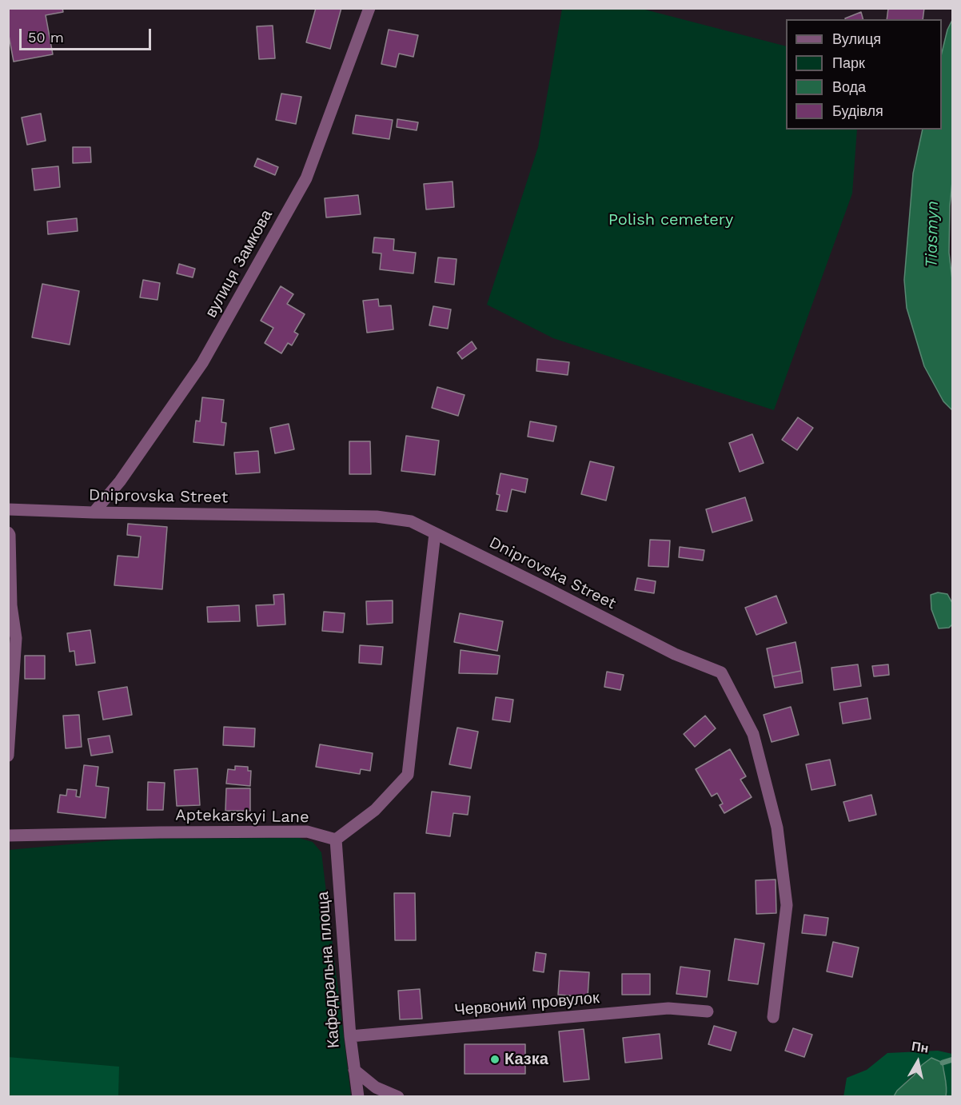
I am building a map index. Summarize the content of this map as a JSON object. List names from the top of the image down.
{
  "streets": {
    "street": [
      "вулиця Замкова",
      "Dniprovska Street",
      "Aptekarskyi Lane",
      "Кафедральна площа",
      "Червоний провулок"
    ]
  },
  "crossings": [
    ["вулиця Замкова", "Dniprovska Street"],
    ["Aptekarskyi Lane", "Кафедральна площа"],
    ["Кафедральна площа", "Червоний провулок"]
  ],
  "water": ["Tiasmyn"],
  "parks": ["Polish cemetery"],
  "places": ["Казка"],
  "legend": [
    "Вулиця",
    "Парк",
    "Вода",
    "Будівля"
  ],
  "scale_bar": "50 m",
  "north": "top"
}
